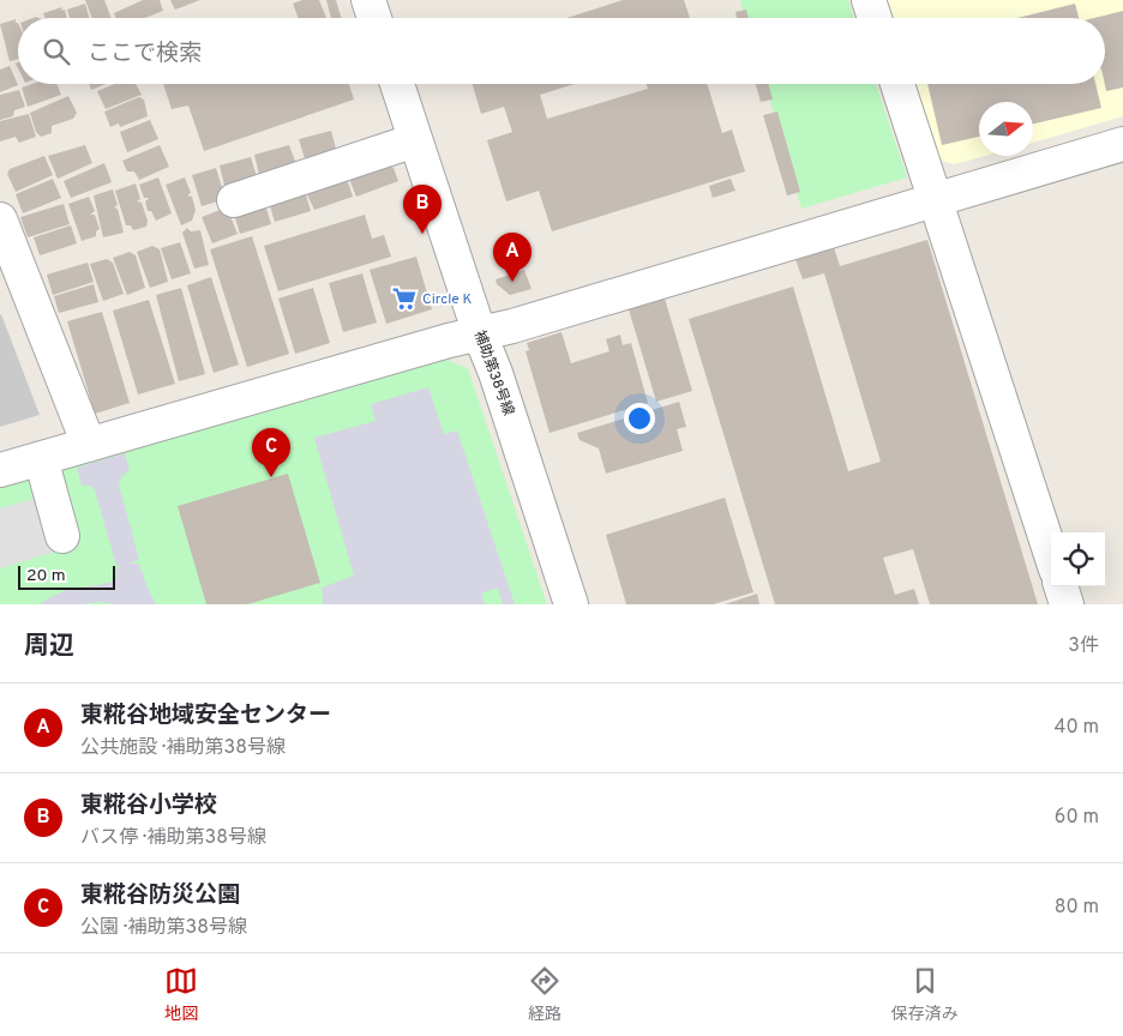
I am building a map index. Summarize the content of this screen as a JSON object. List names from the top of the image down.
{
  "streets": {
    "street": ["補助第38号線"]
  },
  "places": {
    "supermarket": ["Circle K"]
  },
  "scale_bar": "20 m",
  "north": "right",
  "page": {
    "search": "ここで検索",
    "pins": ["B", "A", "C"],
    "scale": "20 m",
    "heading": ["周辺", "3件"],
    "list": [
      {
        "mark": "A",
        "name": "東糀谷地域安全センター",
        "note": "公共施設 · 補助第38号線",
        "value": "40 m"
      },
      {
        "mark": "B",
        "name": "東糀谷小学校",
        "note": "バス停 · 補助第38号線",
        "value": "60 m"
      },
      {
        "mark": "C",
        "name": "東糀谷防災公園",
        "note": "公園 · 補助第38号線",
        "value": "80 m"
      }
    ],
    "nav": ["地図", "経路", "保存済み"]
  }
}
